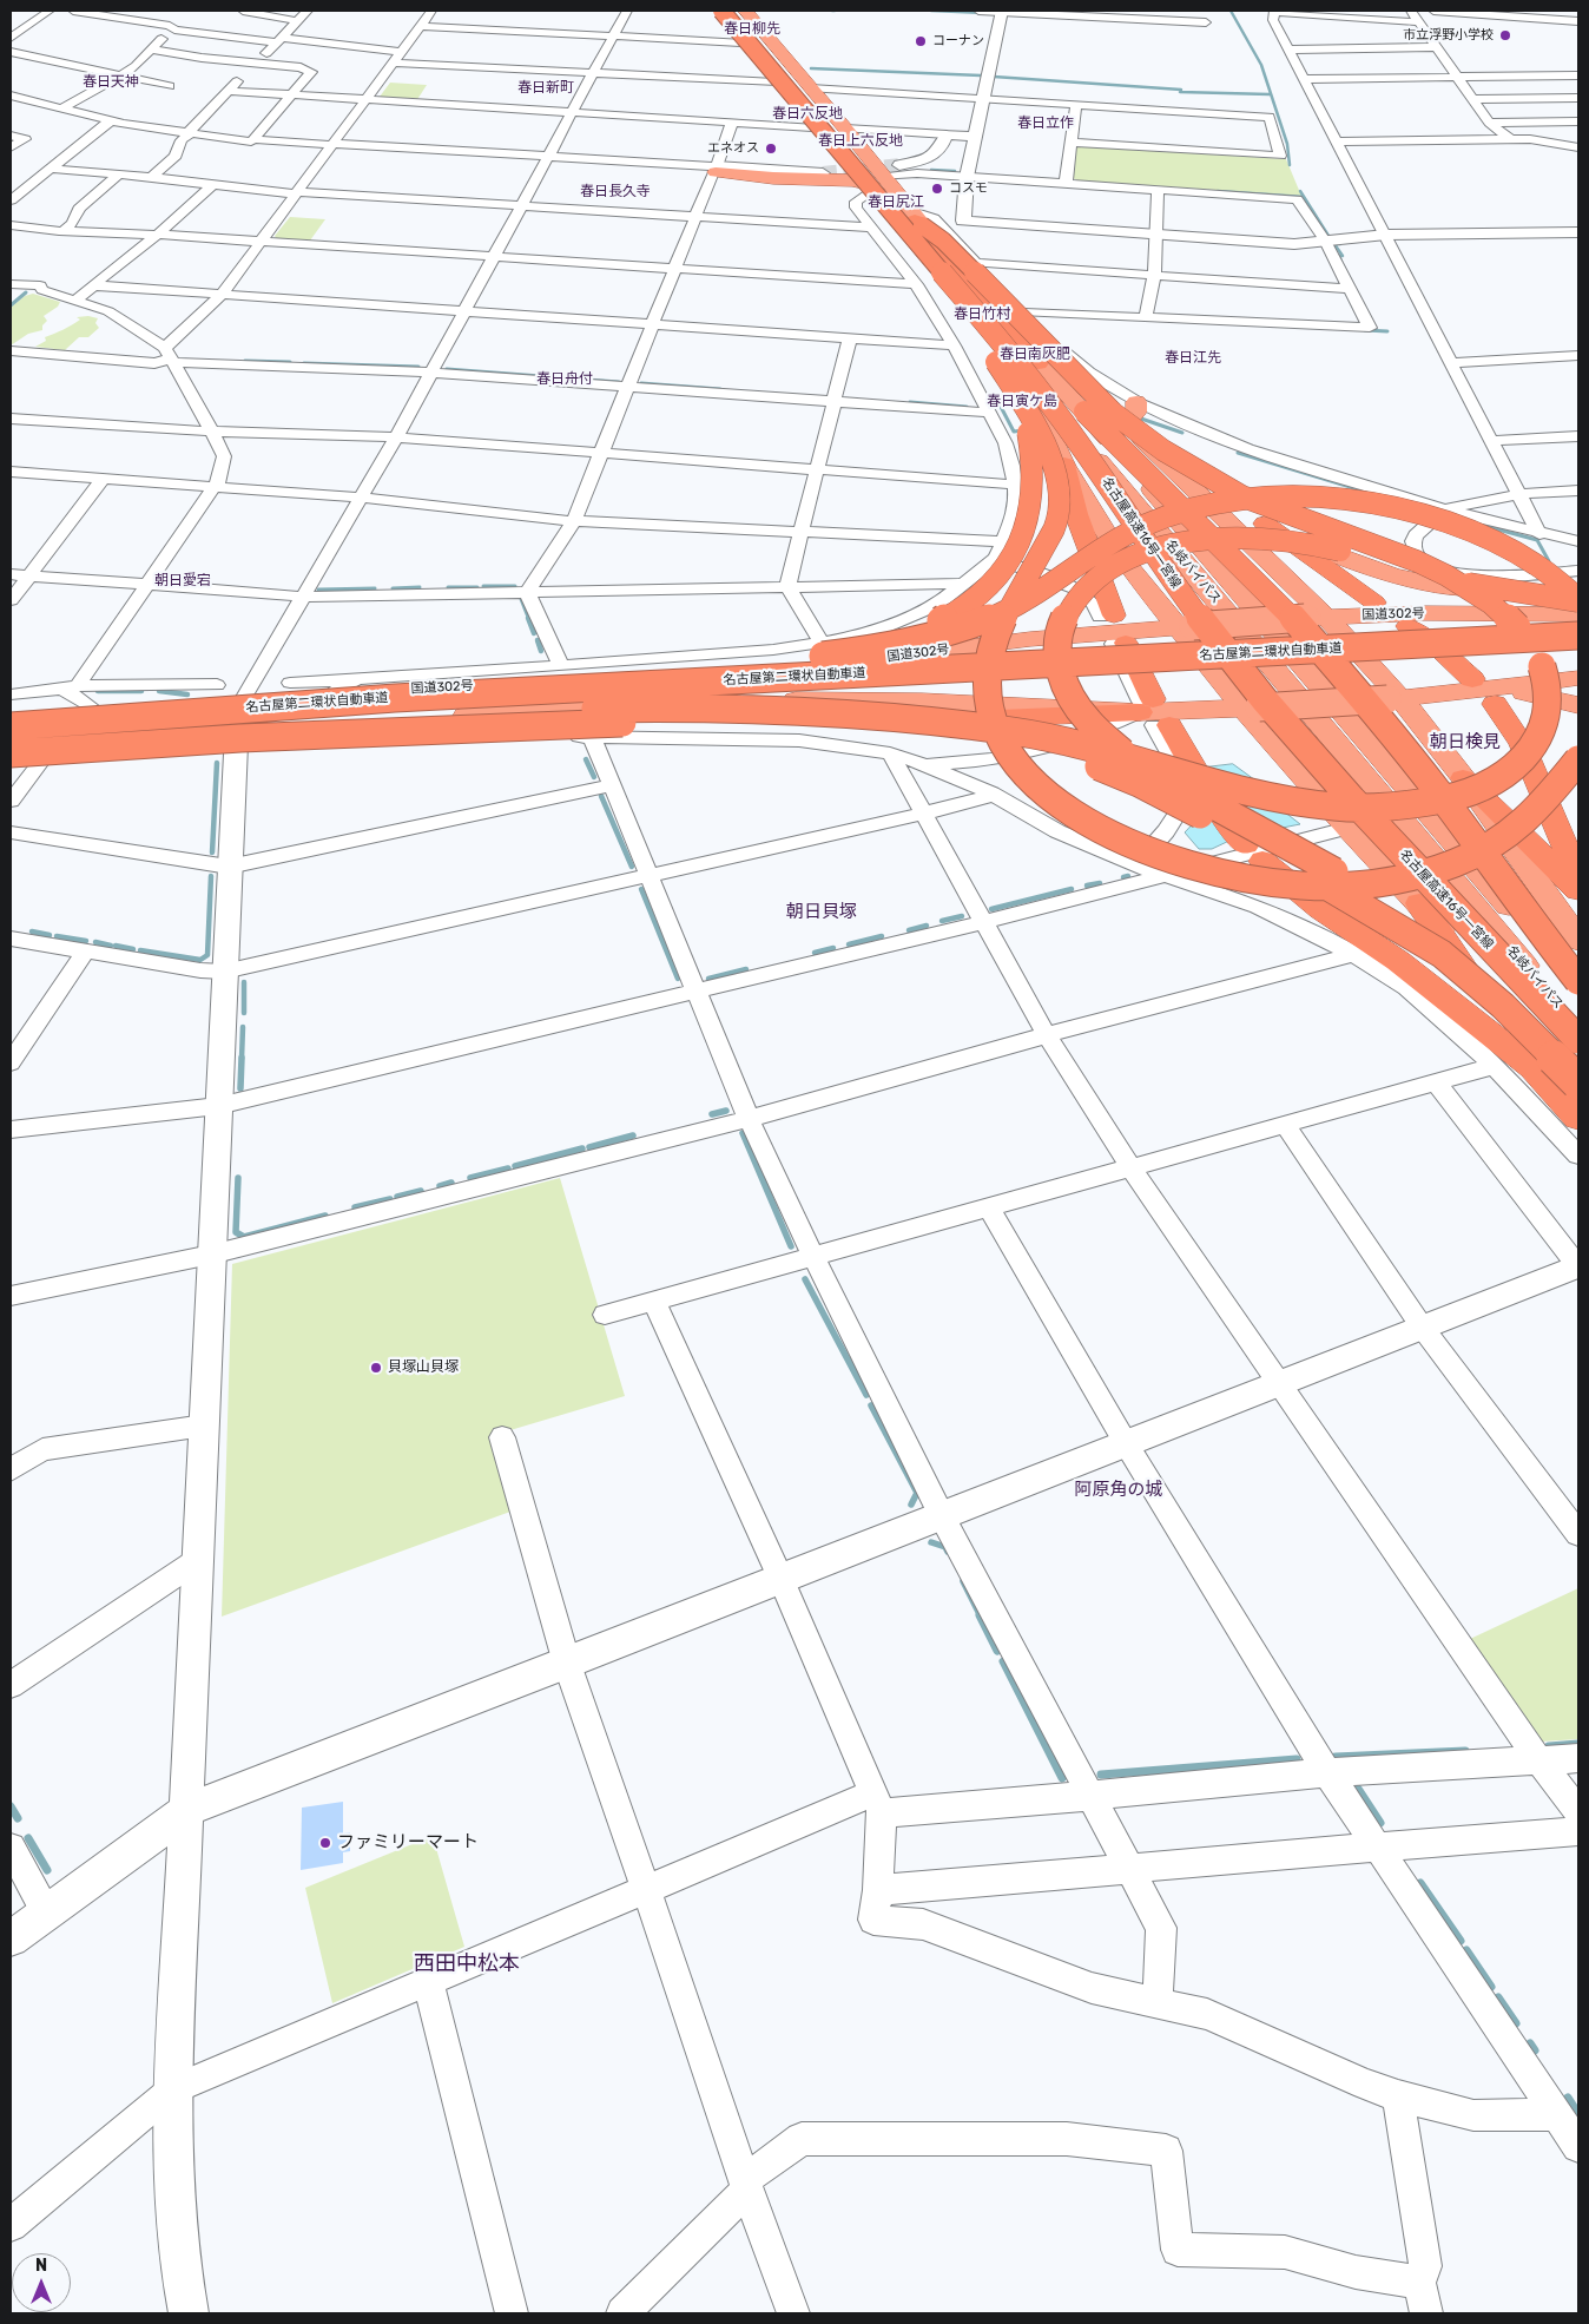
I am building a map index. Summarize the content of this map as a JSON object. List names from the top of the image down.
{
  "streets": {
    "highway": [
      "名古屋高速16号一宮線",
      "名岐バイパス",
      "国道302号",
      "名古屋第二環状自動車道"
    ]
  },
  "crossings": [
    ["名古屋高速16号一宮線", "名岐バイパス"],
    ["国道302号", "名古屋第二環状自動車道"]
  ],
  "districts": [
    "春日柳先",
    "春日天神",
    "春日新町",
    "春日六反地",
    "春日立作",
    "春日上六反地",
    "春日長久寺",
    "春日尻江",
    "春日竹村",
    "春日南灰肥",
    "春日江先",
    "春日舟付",
    "春日寅ケ島",
    "朝日愛宕",
    "朝日検見",
    "朝日貝塚",
    "阿原角の城",
    "西田中松本"
  ],
  "places": [
    "市立浮野小学校",
    "コーナン",
    "エネオス",
    "コスモ",
    "貝塚山貝塚",
    "ファミリーマート"
  ],
  "north": "top"
}
